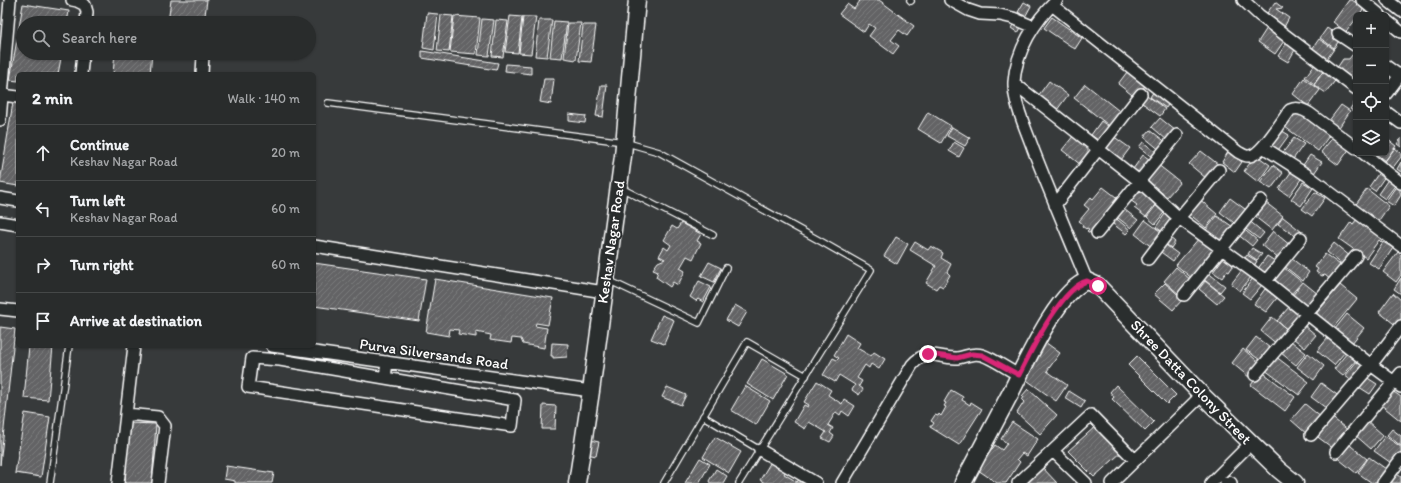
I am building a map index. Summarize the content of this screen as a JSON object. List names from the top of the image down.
{
  "streets": {
    "street": ["Keshav Nagar Road", "Purva Silversands Road", "Shree Datta Colony Street"]
  },
  "crossings": [
    ["Keshav Nagar Road", "Purva Silversands Road"]
  ],
  "page": {
    "map_buttons": ["+", "−"],
    "search": "Search here",
    "heading": ["2 min", "Walk · 140 m"],
    "list": [
      ["Continue", "Keshav Nagar Road", "20 m"],
      ["Turn left", "Keshav Nagar Road", "60 m"],
      ["Turn right", "60 m"],
      "Arrive at destination"
    ]
  }
}
